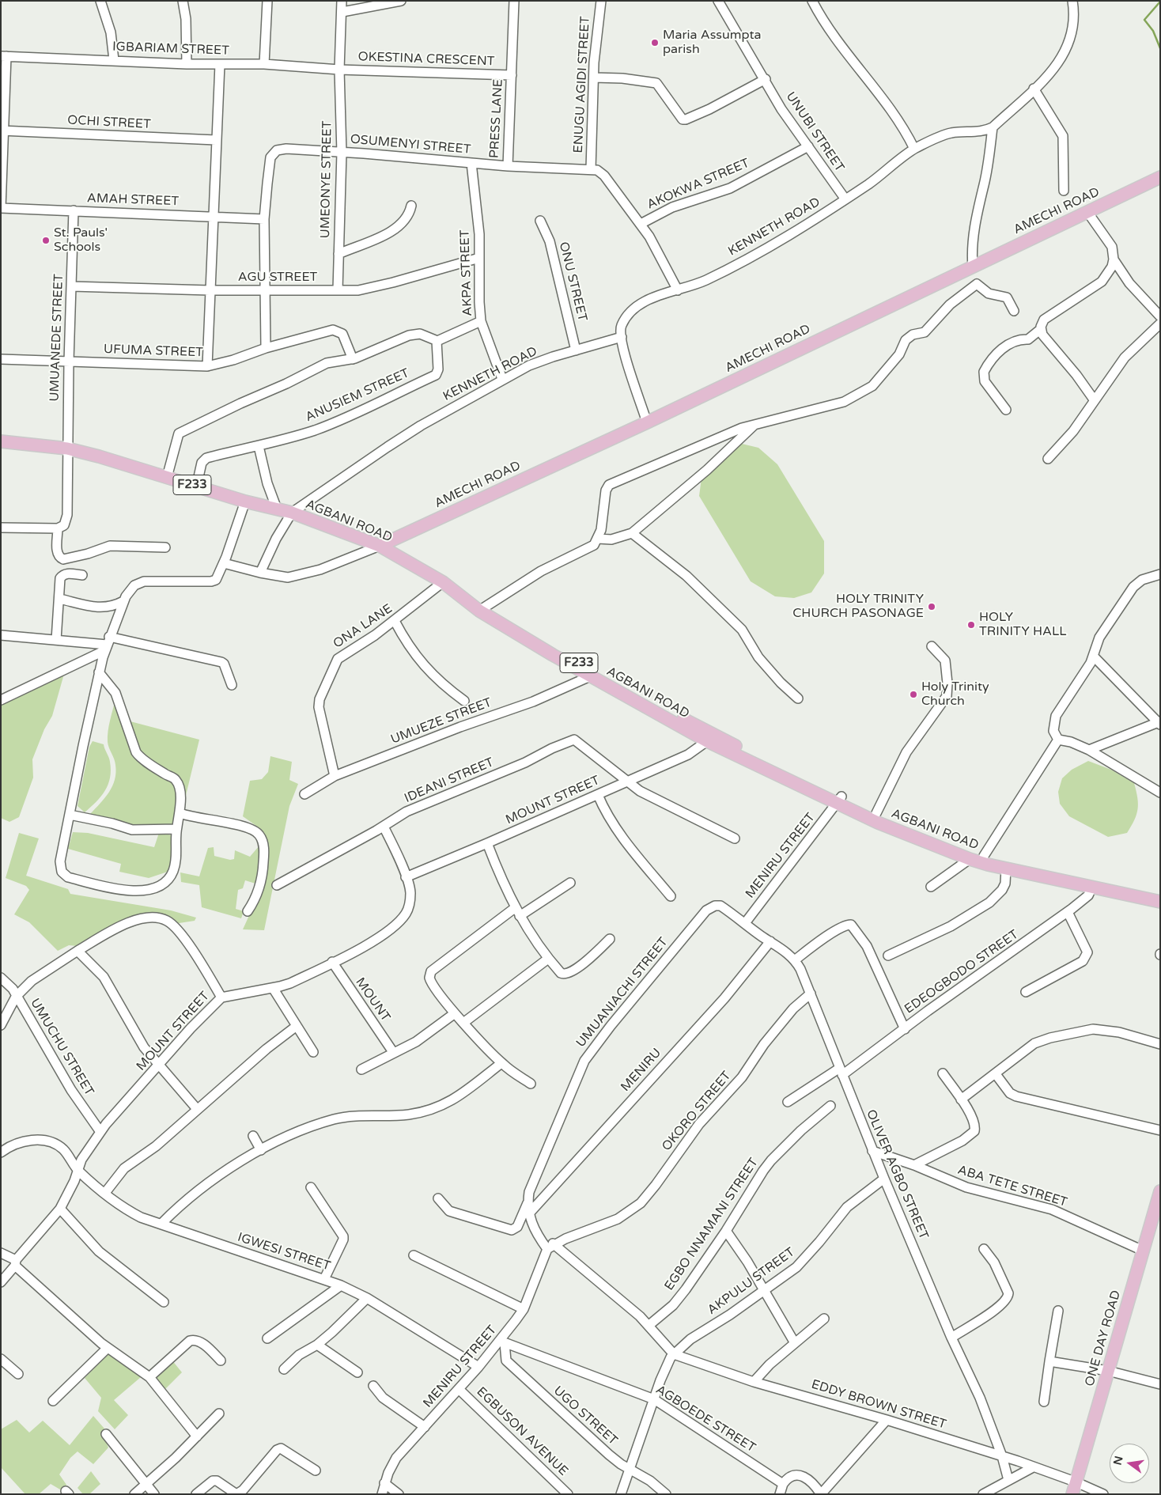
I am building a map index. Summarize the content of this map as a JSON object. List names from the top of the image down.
{
  "streets": {
    "main road": [
      "AMECHI ROAD",
      "F233",
      "AGBANI ROAD",
      "ONE DAY ROAD"
    ],
    "street": [
      "IGBARIAM STREET",
      "OKESTINA CRESCENT",
      "ENUGU AGIDI STREET",
      "PRESS LANE",
      "OCHI STREET",
      "UNUBI STREET",
      "OSUMENYI STREET",
      "UMEONYE STREET",
      "AKOKWA STREET",
      "AMAH STREET",
      "KENNETH ROAD",
      "AKPA STREET",
      "AGU STREET",
      "ONU STREET",
      "UMUANEDE STREET",
      "UFUMA STREET",
      "ANUSIEM STREET",
      "ONA LANE",
      "UMUEZE STREET",
      "IDEANI STREET",
      "MOUNT STREET",
      "MENIRU STREET",
      "EDEOGBODO STREET",
      "UMUANIACHI STREET",
      "MOUNT",
      "UMUCHU STREET",
      "MENIRU",
      "OKORO STREET",
      "OLIVER AGBO STREET",
      "ABA TETE STREET",
      "EGBO NNAMANI STREET",
      "IGWESI STREET",
      "AKPULU STREET",
      "EDDY BROWN STREET",
      "UGO STREET",
      "AGBOEDE STREET",
      "EGBUSON AVENUE"
    ]
  },
  "crossings": [
    ["IGBARIAM STREET", "OKESTINA CRESCENT"],
    ["IGBARIAM STREET", "UMEONYE STREET"],
    ["OKESTINA CRESCENT", "PRESS LANE"],
    ["OKESTINA CRESCENT", "UMEONYE STREET"],
    ["ENUGU AGIDI STREET", "OSUMENYI STREET"],
    ["PRESS LANE", "OSUMENYI STREET"],
    ["UNUBI STREET", "AKOKWA STREET"],
    ["UNUBI STREET", "KENNETH ROAD"],
    ["OSUMENYI STREET", "UMEONYE STREET"],
    ["OSUMENYI STREET", "AKOKWA STREET"],
    ["OSUMENYI STREET", "AMAH STREET"],
    ["OSUMENYI STREET", "KENNETH ROAD"],
    ["OSUMENYI STREET", "AKPA STREET"],
    ["OSUMENYI STREET", "AGU STREET"],
    ["OSUMENYI STREET", "UFUMA STREET"],
    ["UMEONYE STREET", "AGU STREET"],
    ["AMAH STREET", "UMUANEDE STREET"],
    ["AMECHI ROAD", "AGBANI ROAD"],
    ["KENNETH ROAD", "AKPA STREET"],
    ["KENNETH ROAD", "ONU STREET"],
    ["KENNETH ROAD", "AGBANI ROAD"],
    ["AKPA STREET", "AGU STREET"],
    ["AGU STREET", "UMUANEDE STREET"],
    ["UMUANEDE STREET", "UFUMA STREET"],
    ["UMUANEDE STREET", "AGBANI ROAD"],
    ["ANUSIEM STREET", "AGBANI ROAD"],
    ["AGBANI ROAD", "ONA LANE"],
    ["AGBANI ROAD", "UMUEZE STREET"],
    ["AGBANI ROAD", "MOUNT STREET"],
    ["AGBANI ROAD", "MENIRU STREET"],
    ["AGBANI ROAD", "EDEOGBODO STREET"],
    ["ONA LANE", "UMUEZE STREET"],
    ["IDEANI STREET", "MOUNT STREET"],
    ["MOUNT STREET", "MOUNT"],
    ["MOUNT STREET", "UMUCHU STREET"],
    ["MOUNT STREET", "IGWESI STREET"],
    ["MENIRU STREET", "UMUANIACHI STREET"],
    ["MENIRU STREET", "OKORO STREET"],
    ["MENIRU STREET", "OLIVER AGBO STREET"],
    ["MENIRU STREET", "IGWESI STREET"],
    ["MENIRU STREET", "UGO STREET"],
    ["MENIRU STREET", "AGBOEDE STREET"],
    ["MENIRU STREET", "EGBUSON AVENUE"],
    ["EDEOGBODO STREET", "OLIVER AGBO STREET"],
    ["UMUANIACHI STREET", "MENIRU"],
    ["UMUANIACHI STREET", "OKORO STREET"],
    ["UMUANIACHI STREET", "OLIVER AGBO STREET"],
    ["MENIRU", "OLIVER AGBO STREET"],
    ["OKORO STREET", "OLIVER AGBO STREET"],
    ["OLIVER AGBO STREET", "ABA TETE STREET"],
    ["OLIVER AGBO STREET", "AKPULU STREET"],
    ["OLIVER AGBO STREET", "EDDY BROWN STREET"],
    ["ABA TETE STREET", "ONE DAY ROAD"],
    ["AKPULU STREET", "EDDY BROWN STREET"],
    ["ONE DAY ROAD", "EDDY BROWN STREET"],
    ["UGO STREET", "AGBOEDE STREET"]
  ],
  "places": [
    "Maria Assumpta parish",
    "St. Pauls' Schools",
    "HOLY TRINITY CHURCH PASONAGE",
    "HOLY TRINITY HALL",
    "Holy Trinity Church"
  ],
  "north": "left"
}
